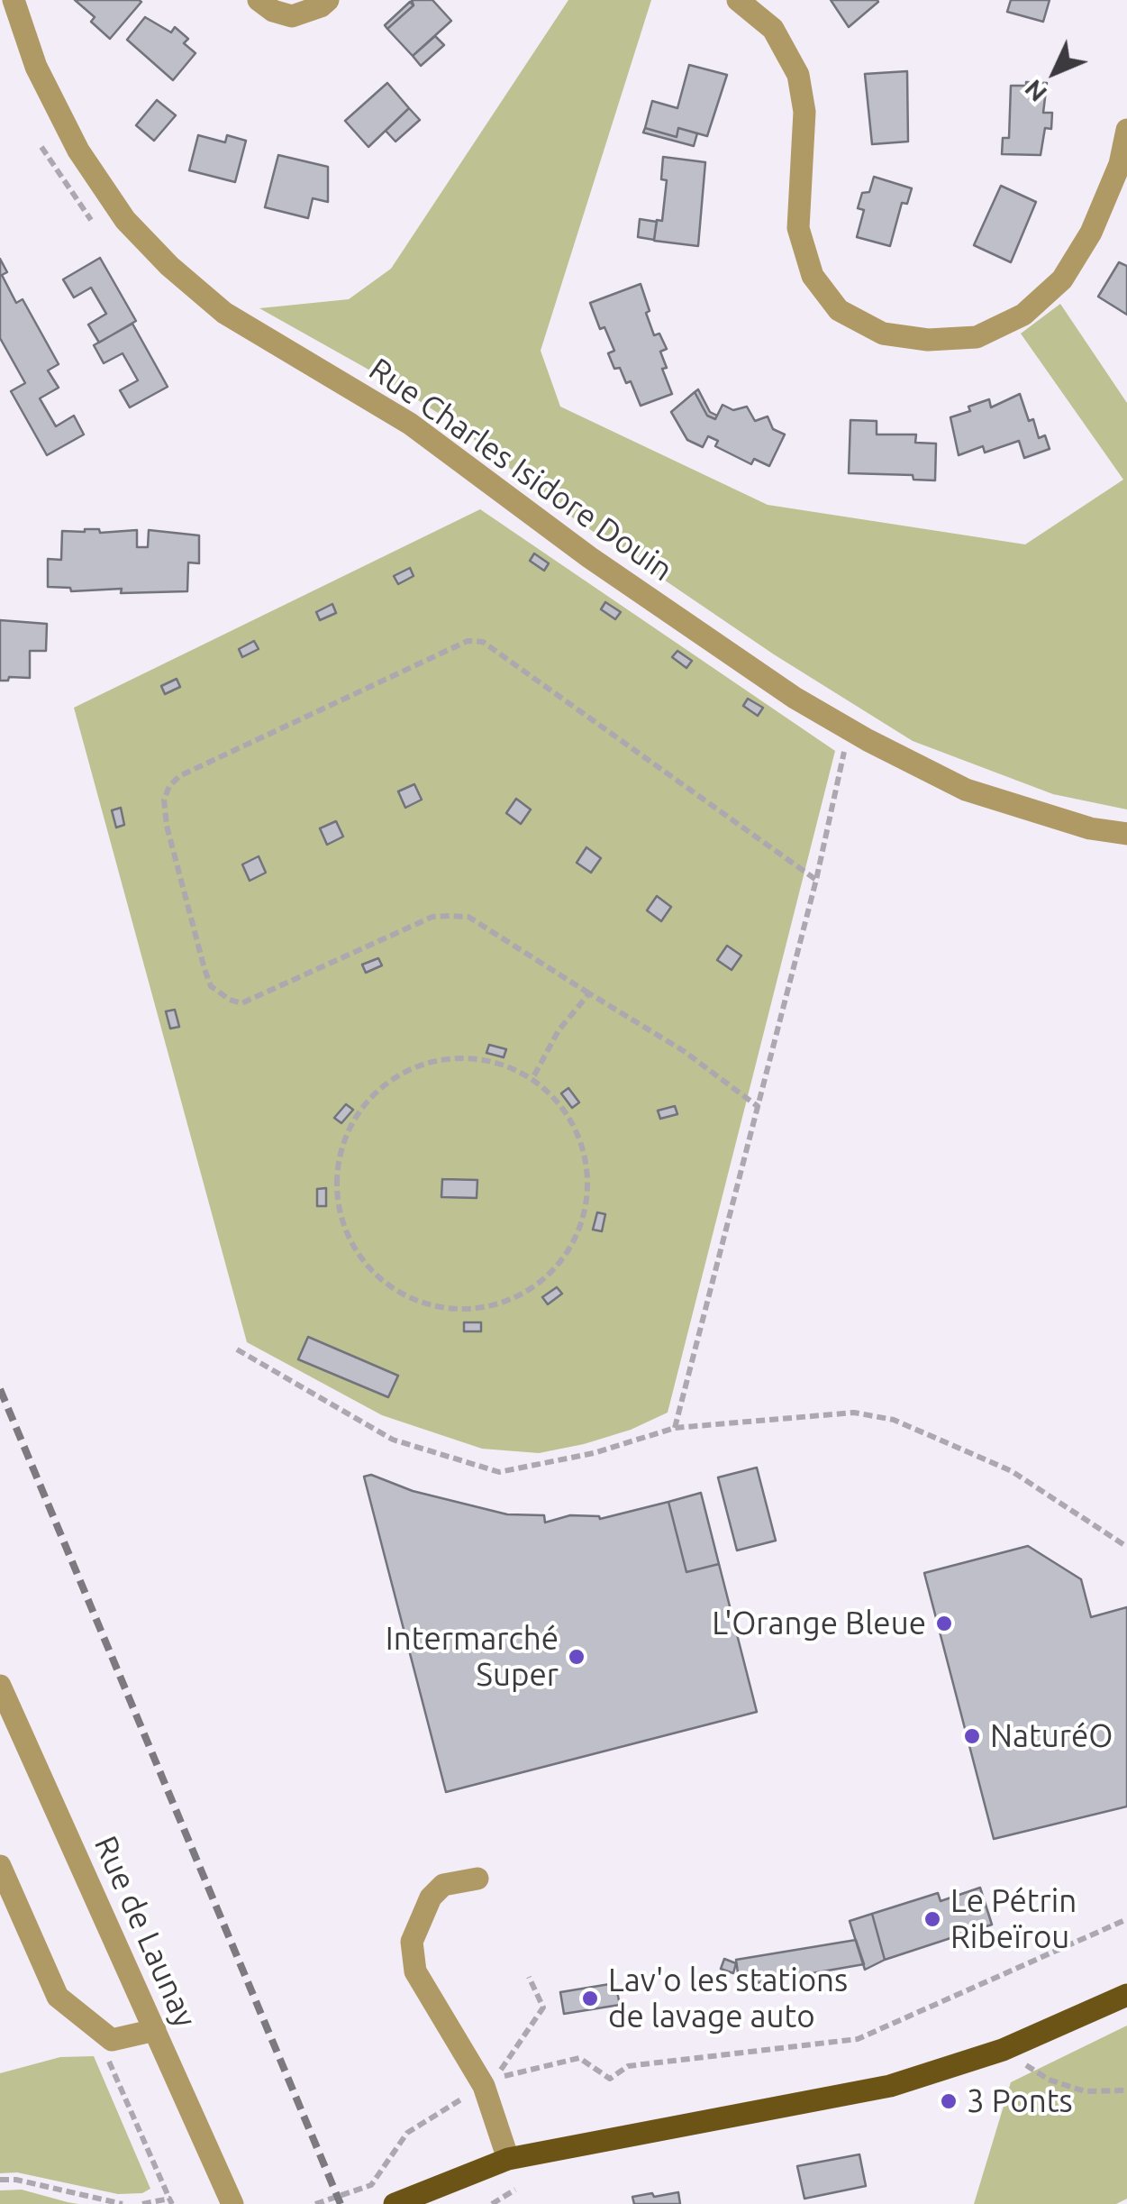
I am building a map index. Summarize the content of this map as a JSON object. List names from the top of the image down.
{
  "streets": {
    "street": ["Rue Charles Isidore Douin", "Rue de Launay"]
  },
  "places": [
    "L'Orange Bleue",
    "Intermarché Super",
    "NaturéO",
    "Le Pétrin Ribeïrou",
    "Lav'o les stations de lavage auto",
    "3 Ponts"
  ],
  "north": "bottom left"
}
